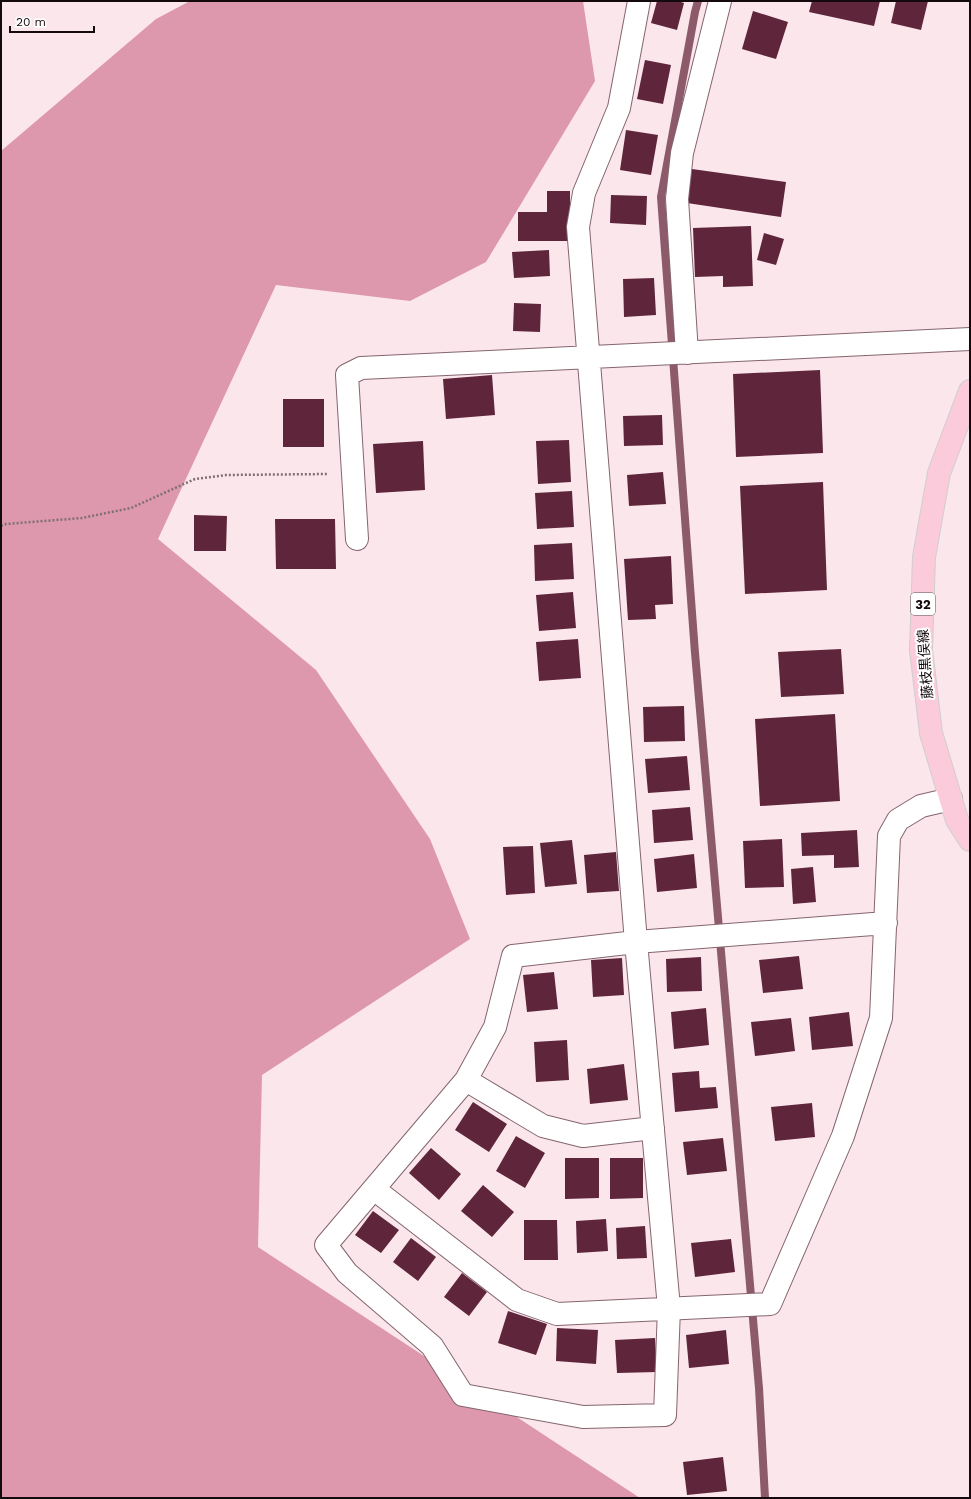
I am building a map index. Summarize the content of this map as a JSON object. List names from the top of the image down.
{
  "streets": {
    "main road": ["32", "藤枝黒俣線"]
  },
  "scale_bar": "20 m"
}
